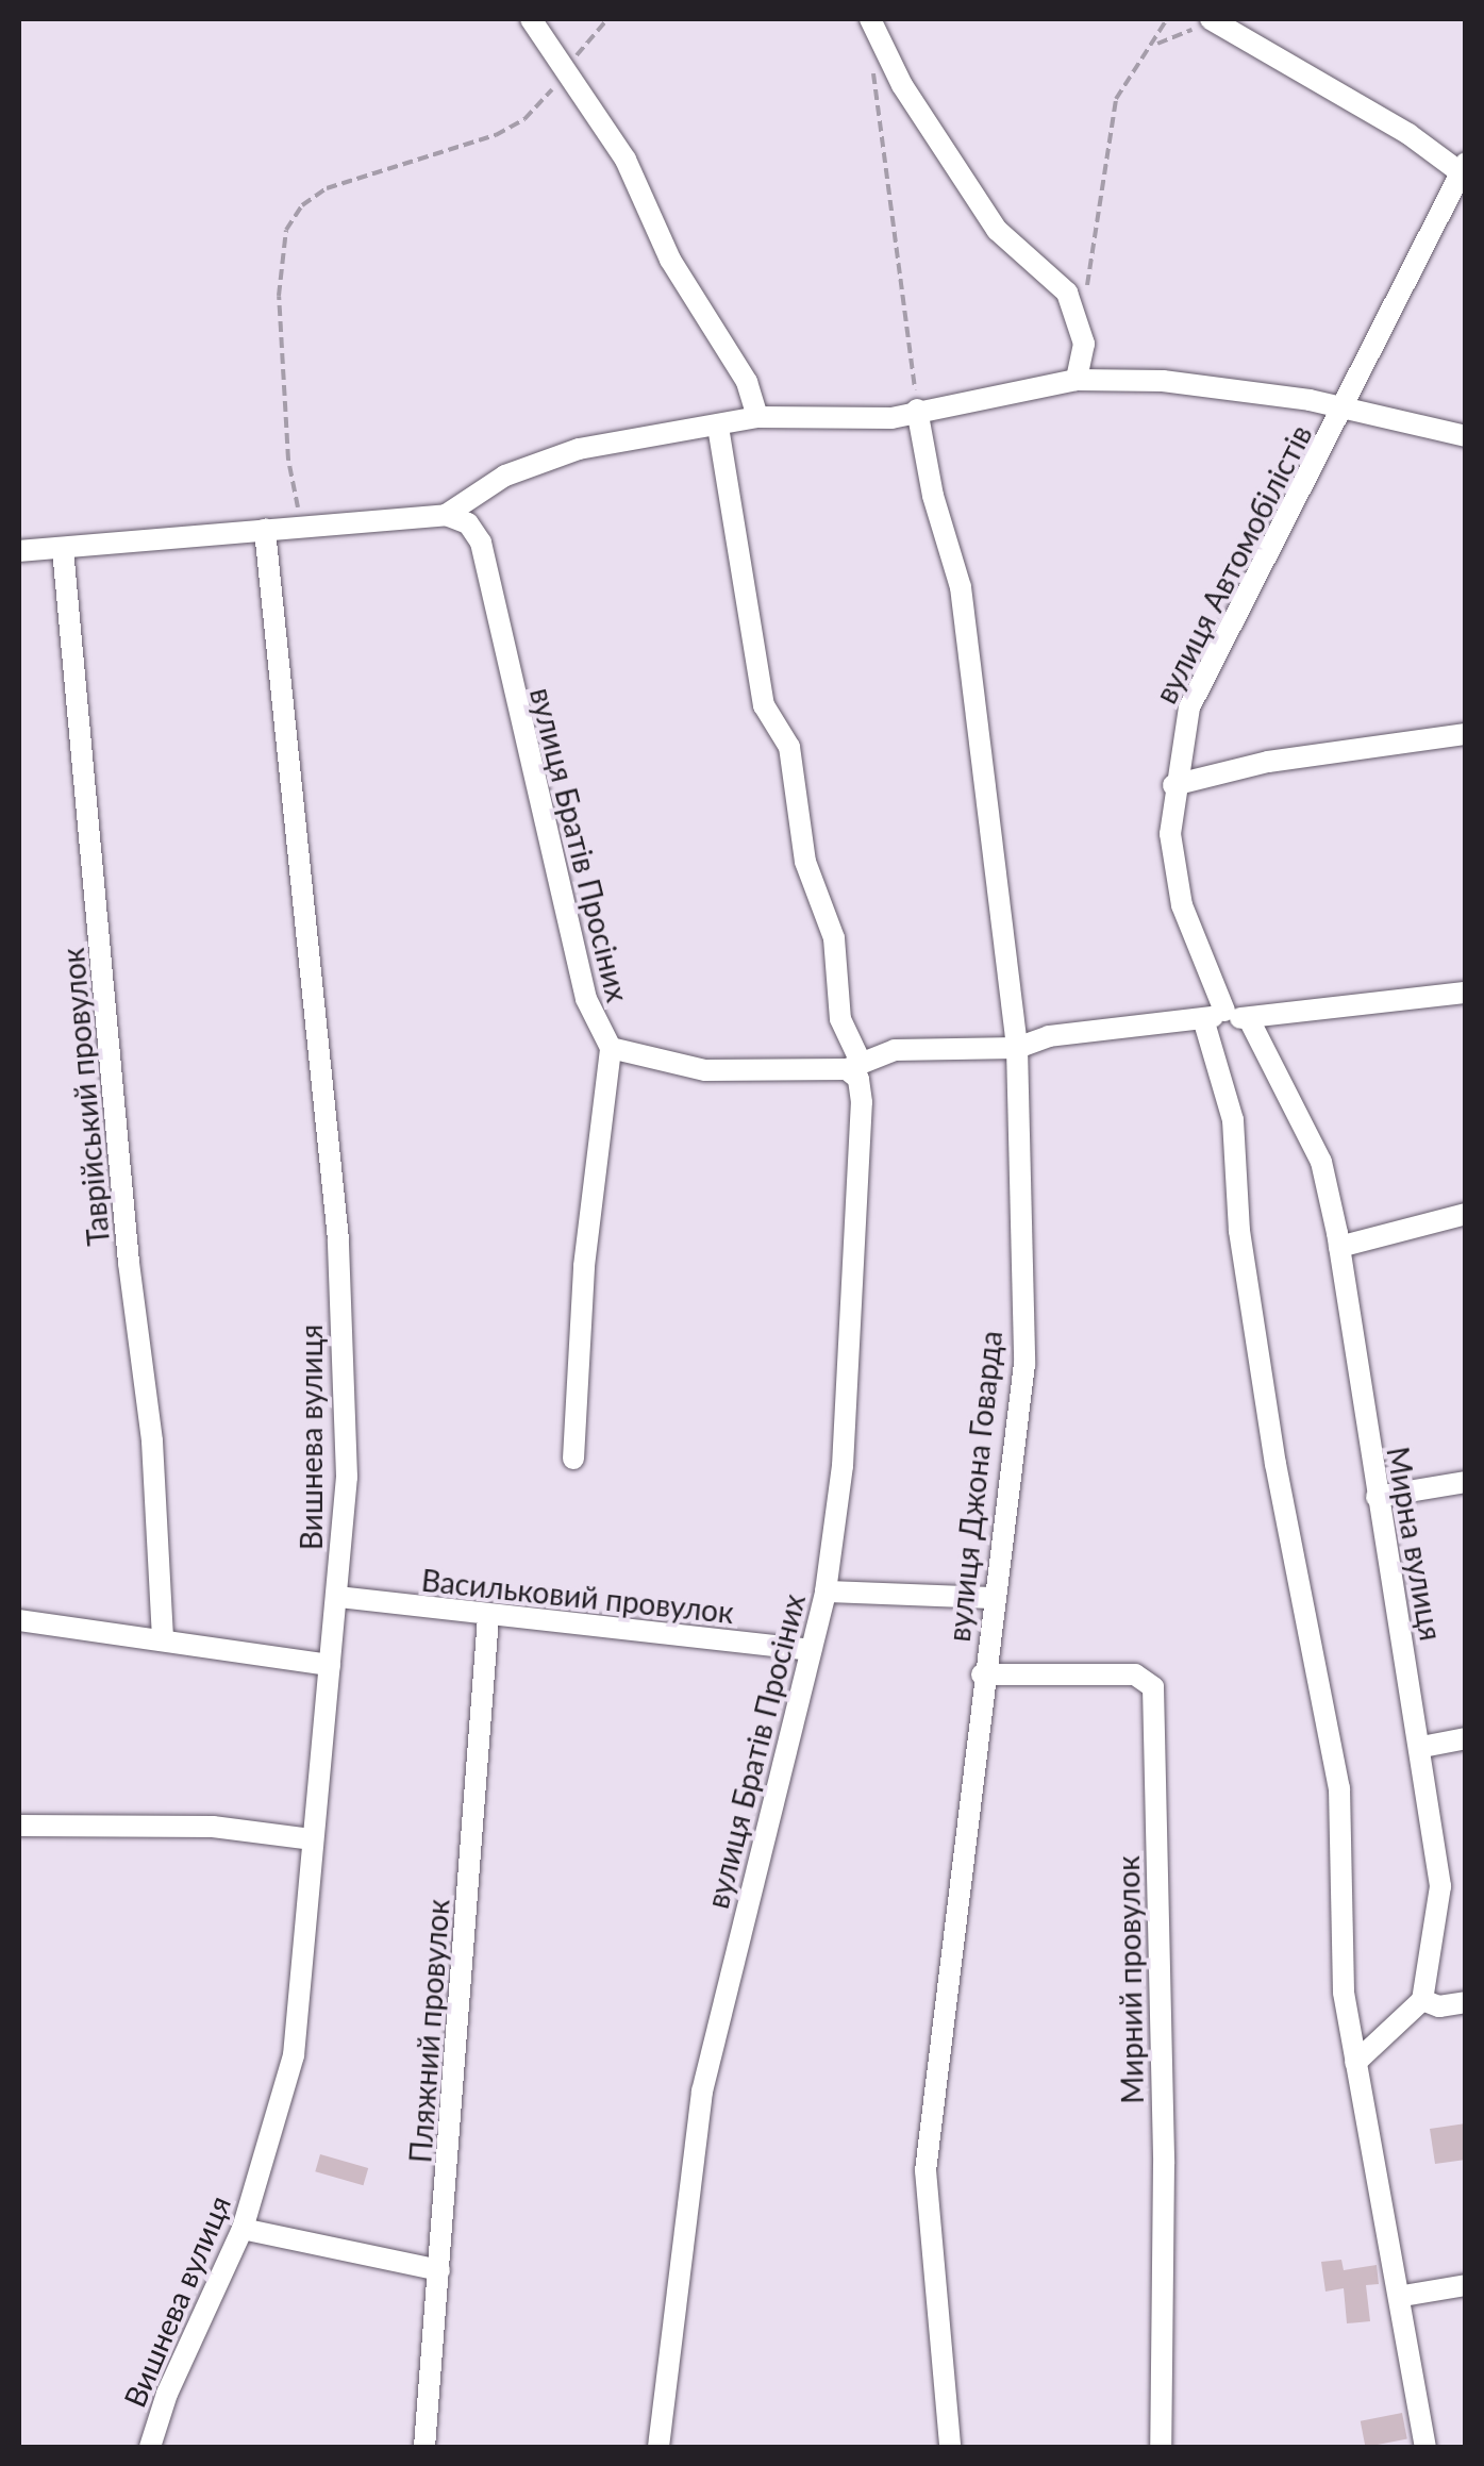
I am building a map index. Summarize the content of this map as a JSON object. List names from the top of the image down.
{
  "streets": {
    "street": [
      "вулиця Автомобілістів",
      "вулиця Братів Просіних",
      "Таврійський провулок",
      "Вишнева вулиця",
      "вулиця Джона Говарда",
      "Мирна вулиця",
      "Васильковий провулок",
      "Мирний провулок",
      "Пляжний провулок"
    ]
  },
  "crossings": [
    ["вулиця Братів Просіних", "Васильковий провулок"],
    ["Вишнева вулиця", "Васильковий провулок"],
    ["вулиця Джона Говарда", "Мирний провулок"],
    ["Васильковий провулок", "Пляжний провулок"]
  ]
}
